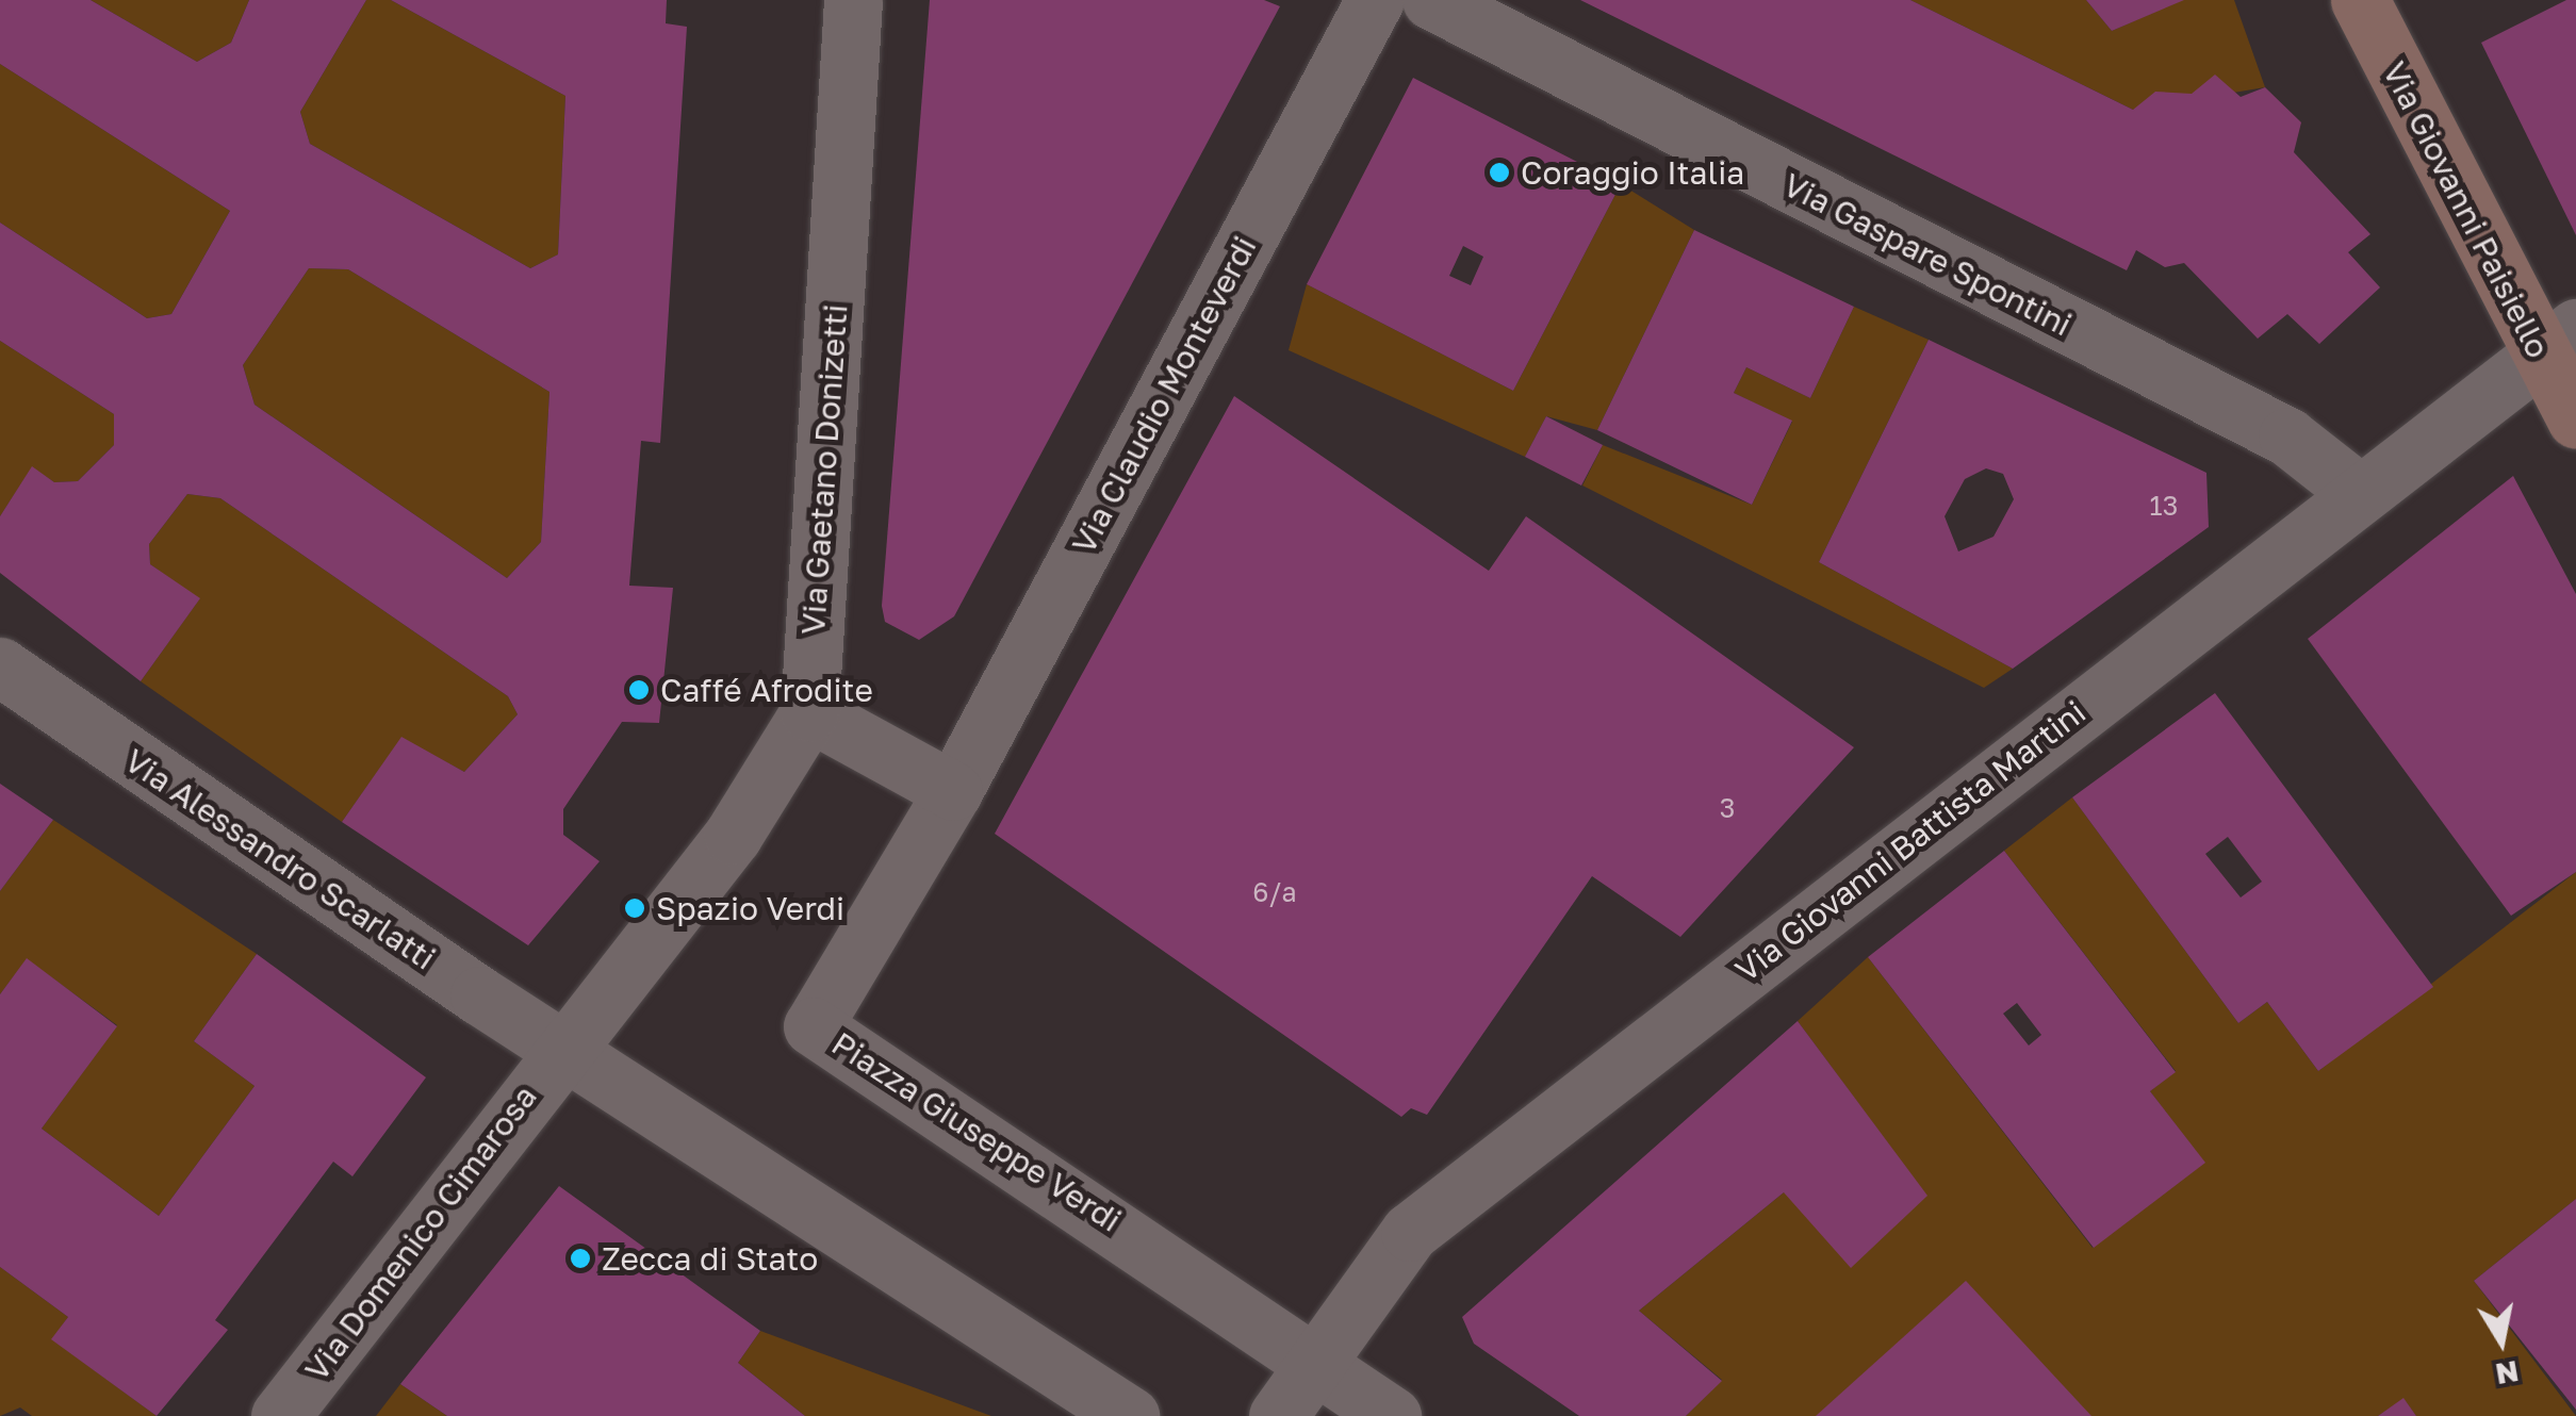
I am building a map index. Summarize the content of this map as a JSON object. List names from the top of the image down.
{
  "streets": {
    "street": [
      "Via Giovanni Paisiello",
      "Via Gaspare Spontini",
      "Via Claudio Monteverdi",
      "Via Gaetano Donizetti",
      "Via Giovanni Battista Martini",
      "Via Alessandro Scarlatti",
      "Piazza Giuseppe Verdi",
      "Via Domenico Cimarosa"
    ]
  },
  "crossings": [
    ["Via Giovanni Paisiello", "Via Giovanni Battista Martini"],
    ["Via Gaspare Spontini", "Via Giovanni Battista Martini"],
    ["Via Claudio Monteverdi", "Piazza Giuseppe Verdi"],
    ["Via Gaetano Donizetti", "Via Alessandro Scarlatti"],
    ["Via Gaetano Donizetti", "Via Domenico Cimarosa"],
    ["Via Giovanni Battista Martini", "Piazza Giuseppe Verdi"],
    ["Via Alessandro Scarlatti", "Via Domenico Cimarosa"]
  ],
  "places": [
    "Coraggio Italia",
    "Caffé Afrodite",
    "Spazio Verdi",
    "Zecca di Stato"
  ],
  "house_numbers": ["13", "3", "6/a"],
  "north": "bottom"
}
